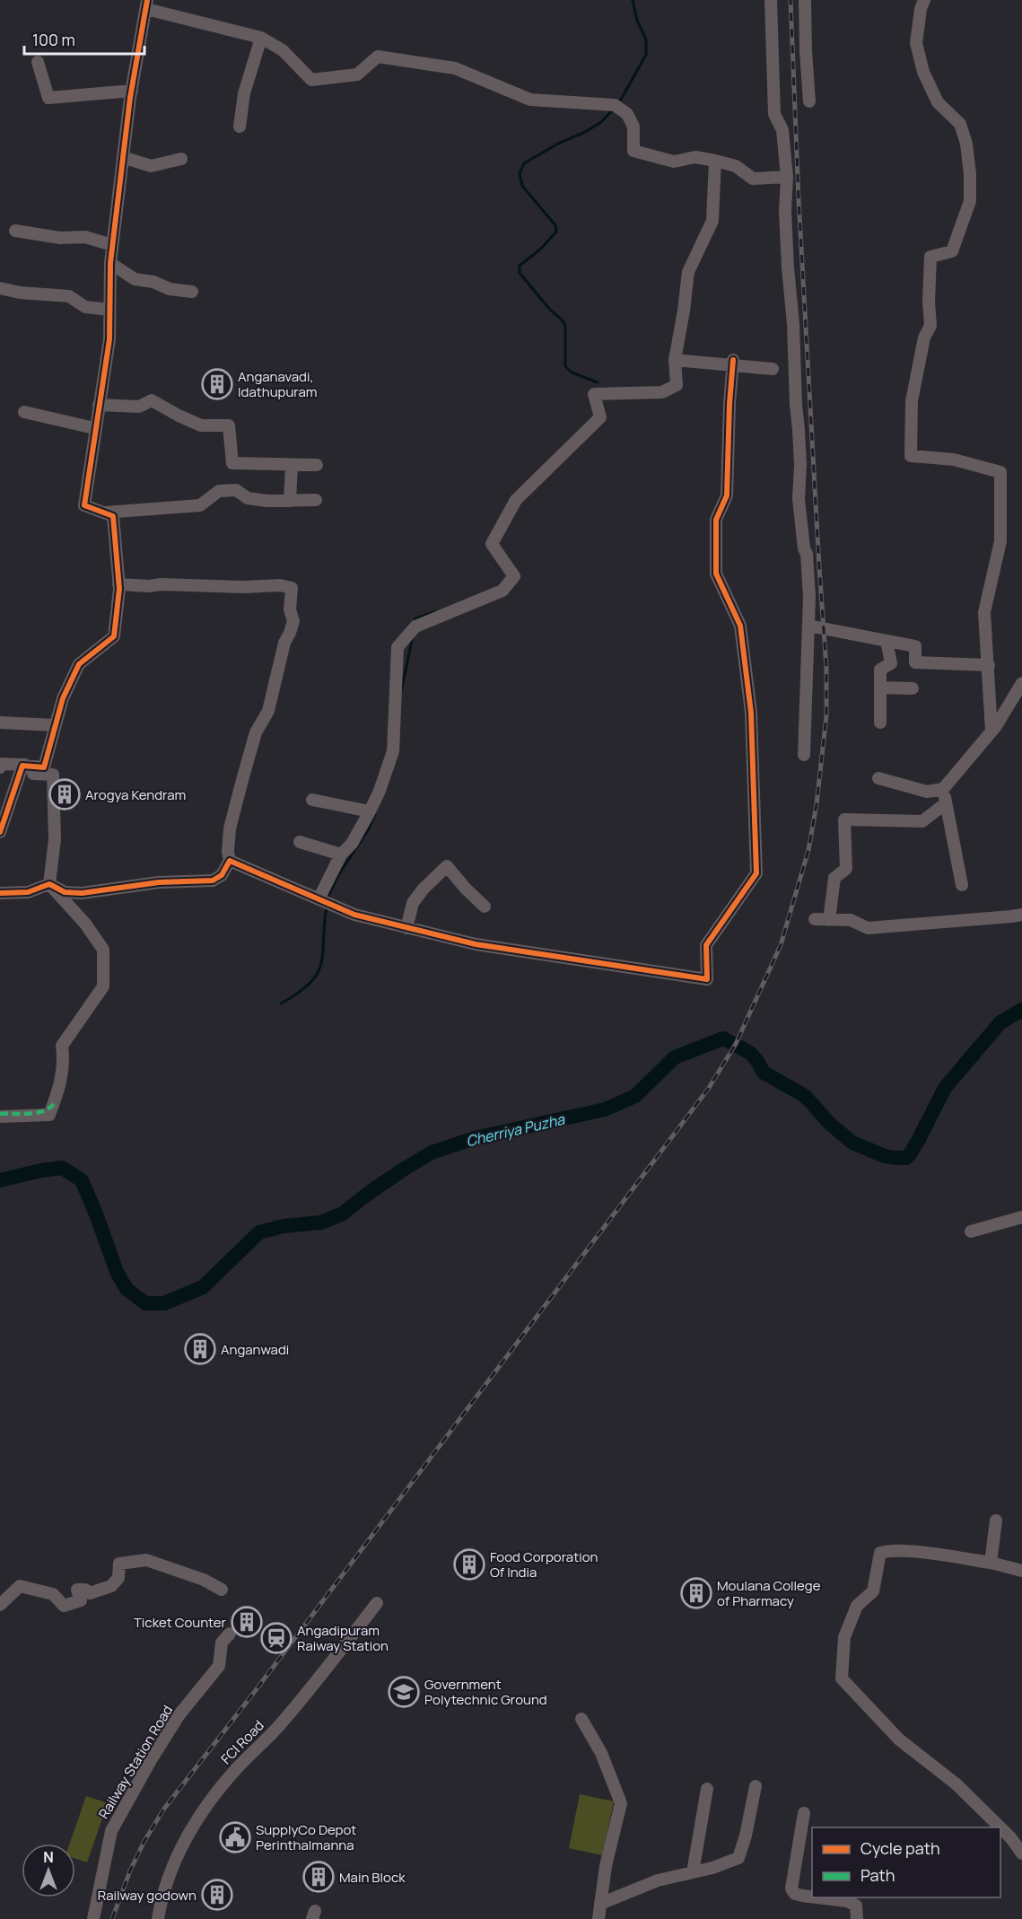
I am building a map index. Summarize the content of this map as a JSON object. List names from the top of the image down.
{
  "streets": {
    "street": ["FCI Road", "Railway Station Road"]
  },
  "water": ["Cherriya Puzha"],
  "places": {
    "building": [
      "Anganavadi, Idathupuram",
      "Arogya Kendram",
      "Anganwadi",
      "Food Corporation Of India",
      "Moulana College of Pharmacy",
      "Ticket Counter",
      "Main Block",
      "Railway godown"
    ],
    "station": ["Angadipuram Raiway Station"],
    "school or university": ["Government Polytechnic Ground"],
    "public building": ["SupplyCo Depot Perinthalmanna"]
  },
  "legend": ["Cycle path", "Path"],
  "scale_bar": "100 m",
  "north": "top"
}
